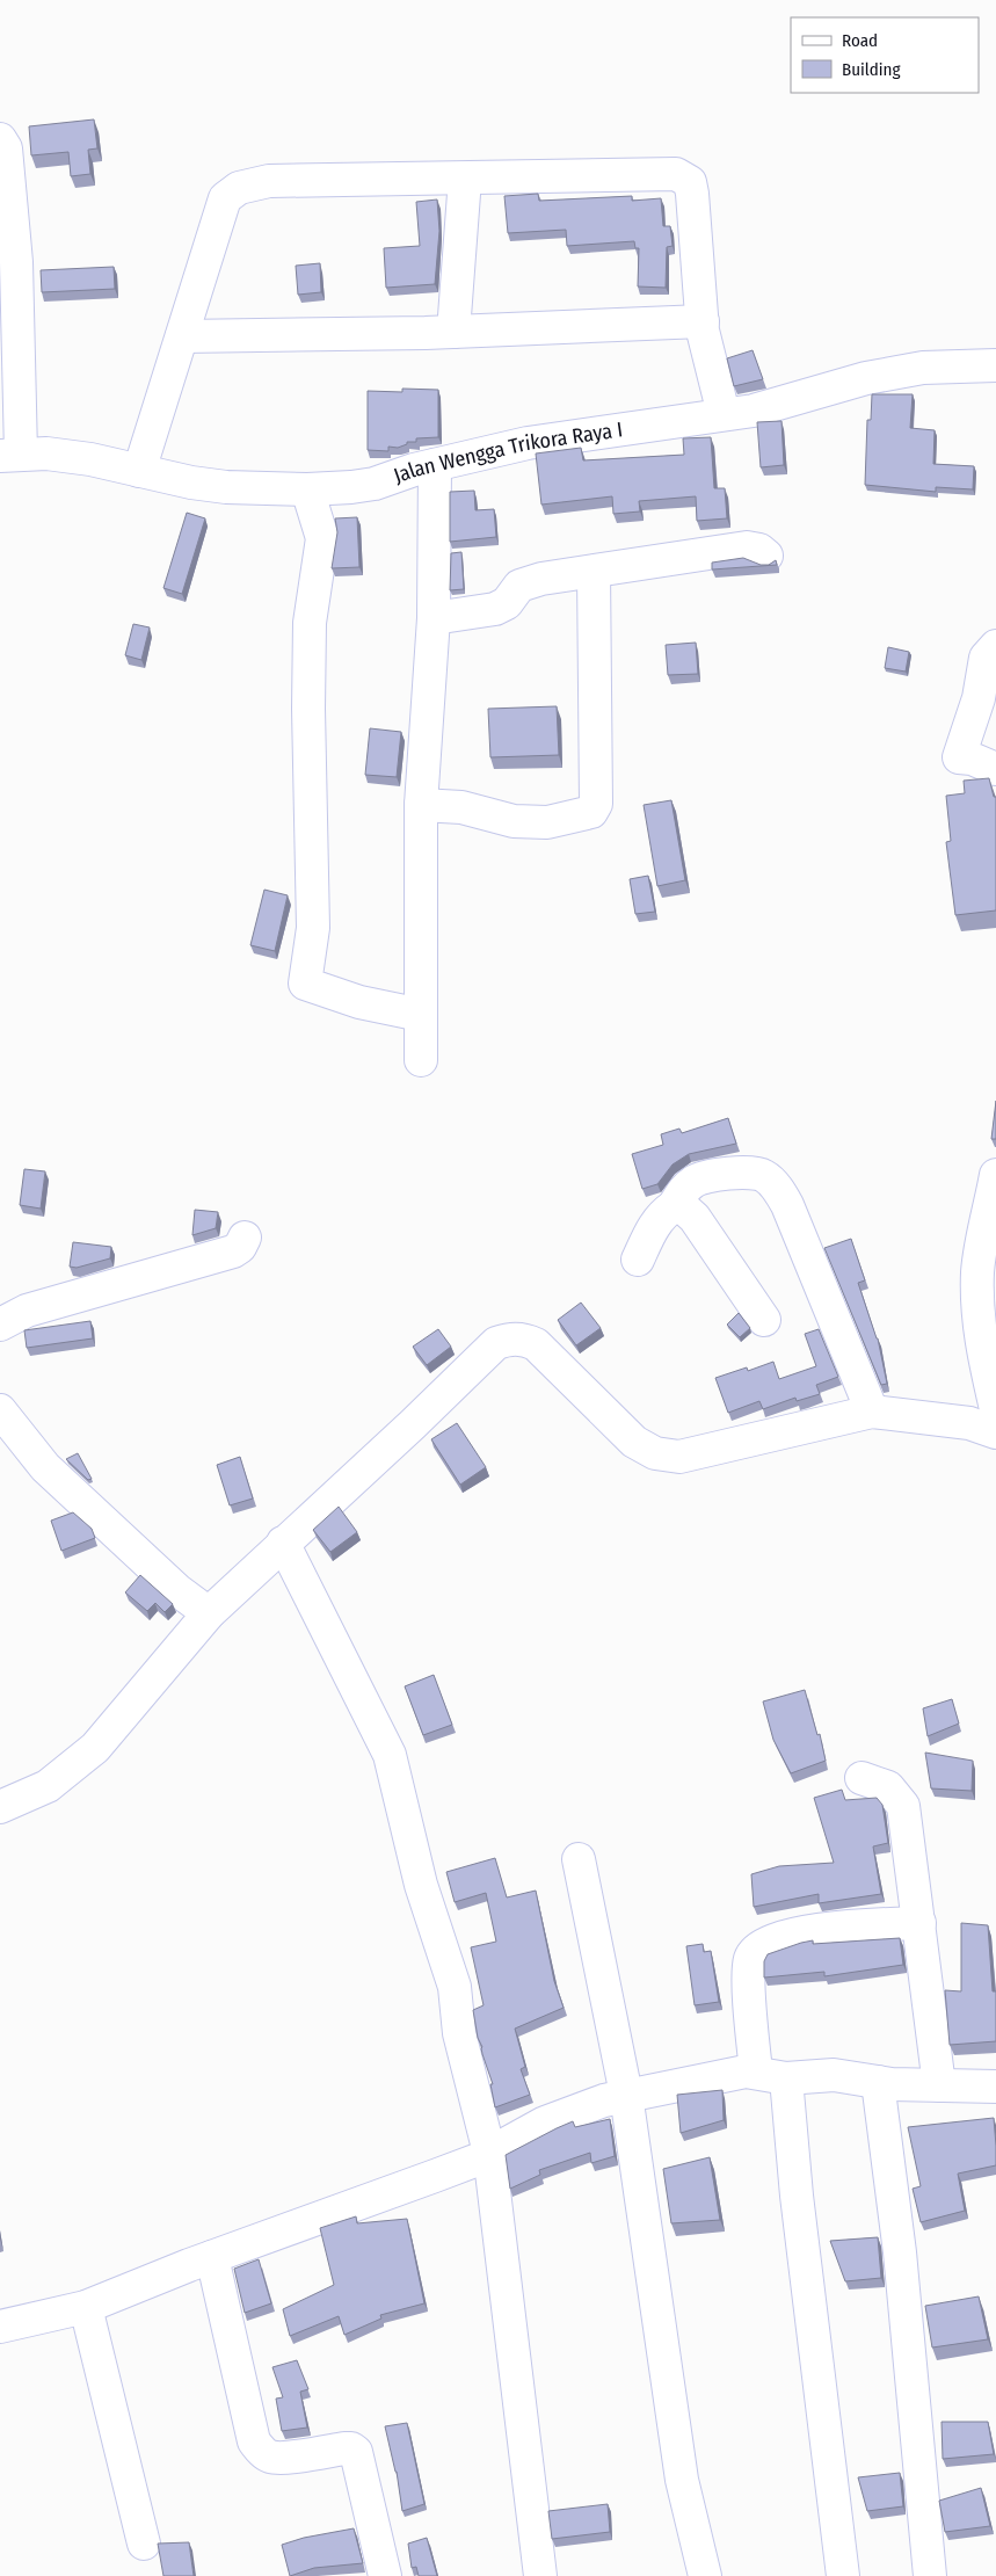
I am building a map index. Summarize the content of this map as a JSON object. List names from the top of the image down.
{
  "streets": {
    "street": ["Jalan Wengga Trikora Raya I"]
  },
  "legend": ["Road", "Building"]
}
